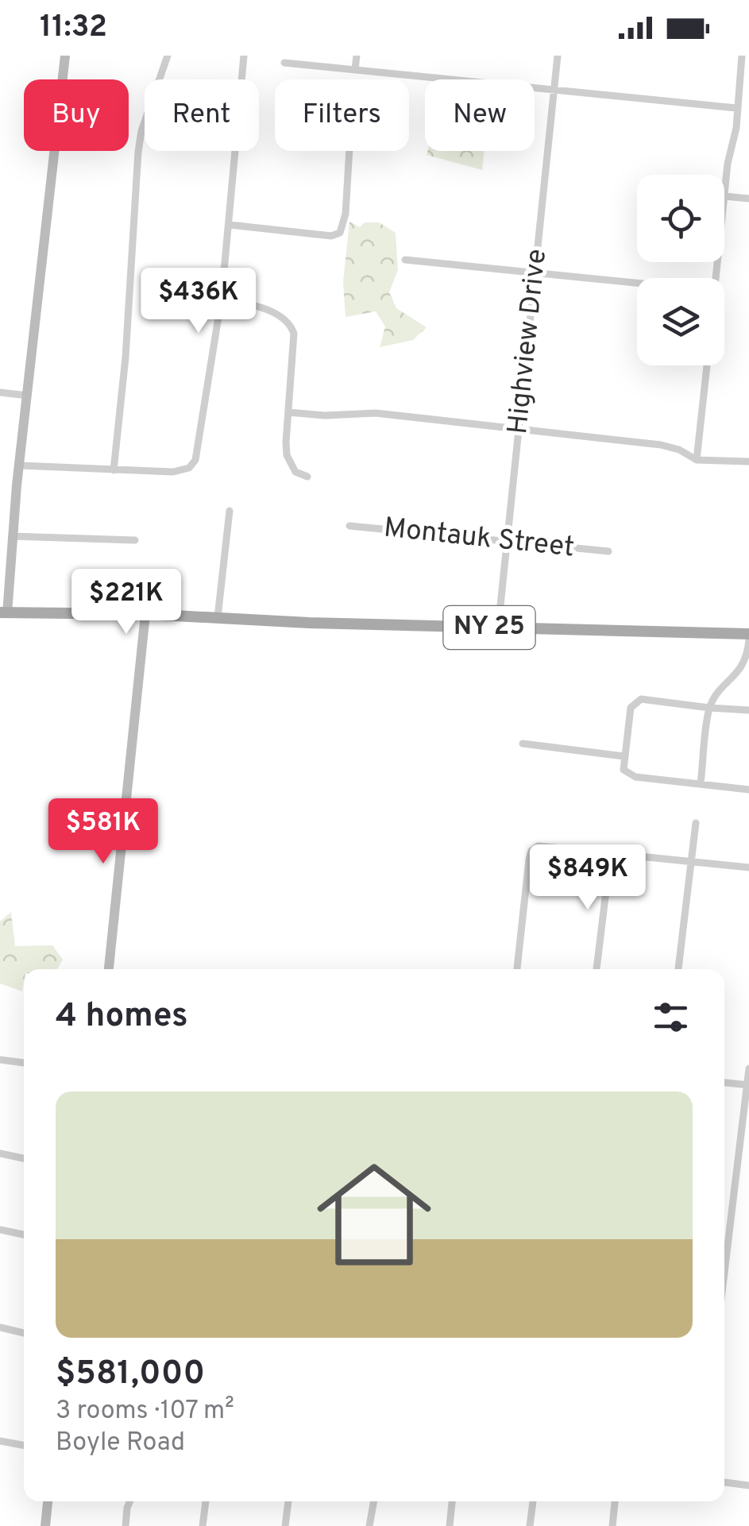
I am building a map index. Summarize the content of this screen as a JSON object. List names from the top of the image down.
{
  "streets": {
    "main road": ["NY 25"],
    "street": ["Highview Drive", "Montauk Street"]
  },
  "crossings": [
    ["Highview Drive", "Montauk Street"],
    ["Highview Drive", "NY 25"]
  ],
  "page": {
    "status": "11:32",
    "chip": [
      "Buy",
      "Rent",
      "Filters",
      "New"
    ],
    "price": [
      "$436K",
      "$221K",
      "$581K",
      "$849K"
    ],
    "heading": "4 homes",
    "list": [
      {
        "name": "$581,000",
        "note": "3 rooms · 107 m² · Boyle Road"
      }
    ]
  }
}
